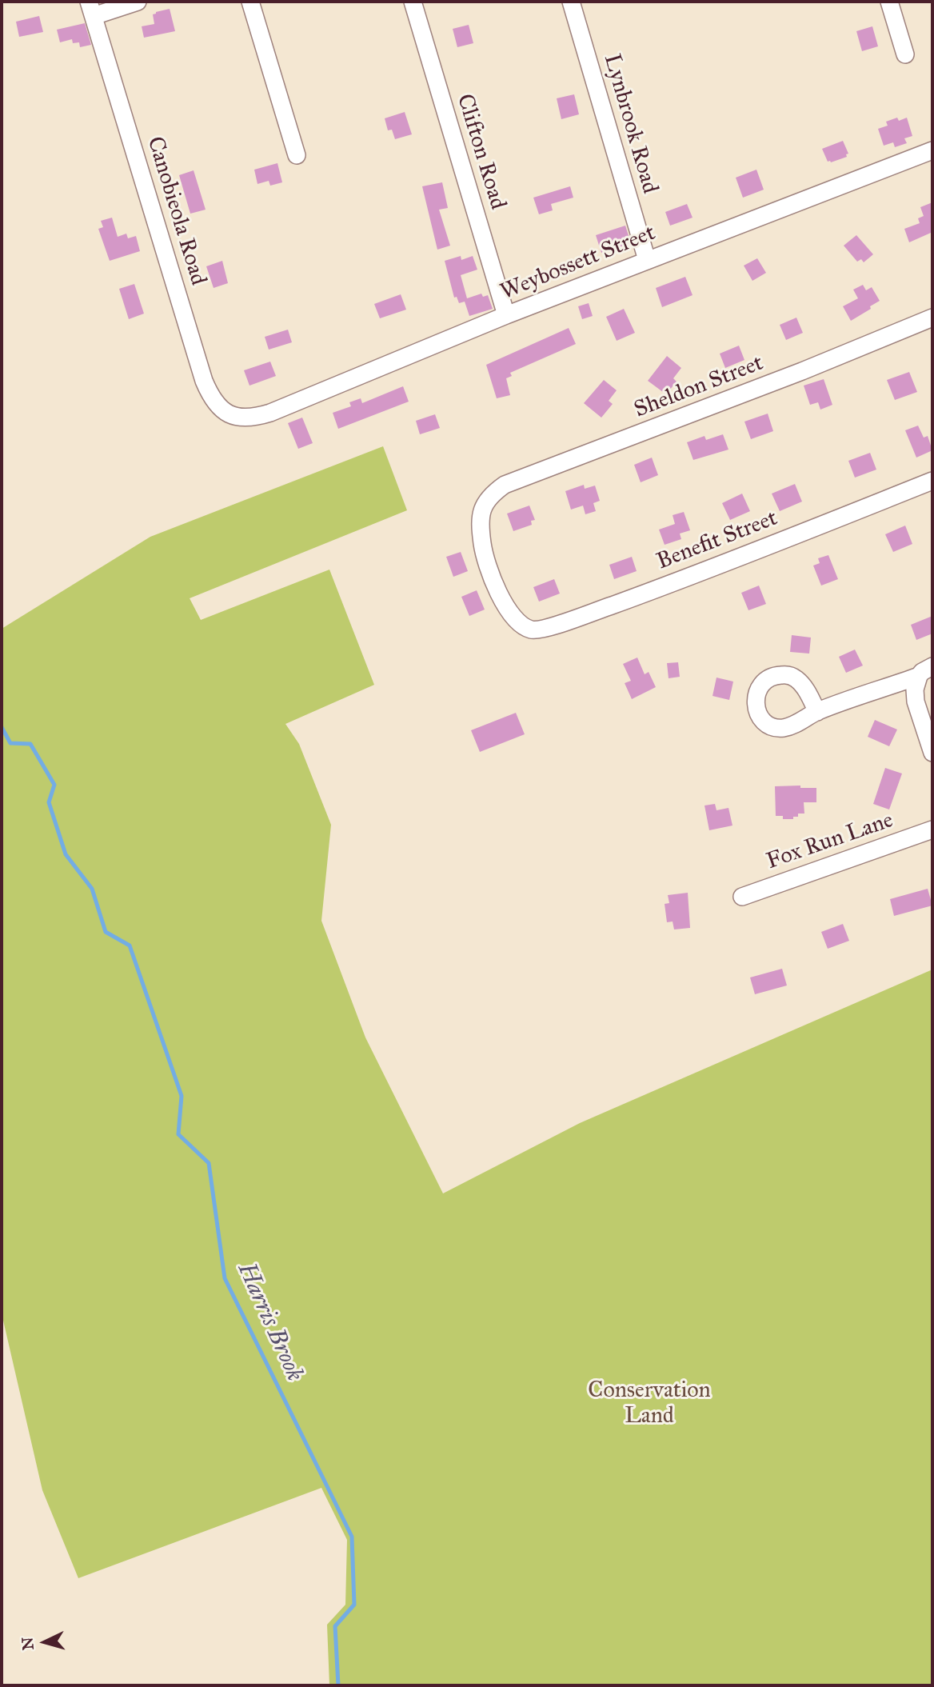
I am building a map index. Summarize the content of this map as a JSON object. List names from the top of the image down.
{
  "streets": {
    "street": [
      "Lynbrook Road",
      "Clifton Road",
      "Canobieola Road",
      "Weybossett Street",
      "Sheldon Street",
      "Benefit Street",
      "Fox Run Lane"
    ]
  },
  "crossings": [
    ["Lynbrook Road", "Weybossett Street"],
    ["Clifton Road", "Weybossett Street"],
    ["Canobieola Road", "Weybossett Street"],
    ["Sheldon Street", "Benefit Street"]
  ],
  "water": ["Harris Brook"],
  "parks": ["Conservation Land"],
  "north": "left"
}
